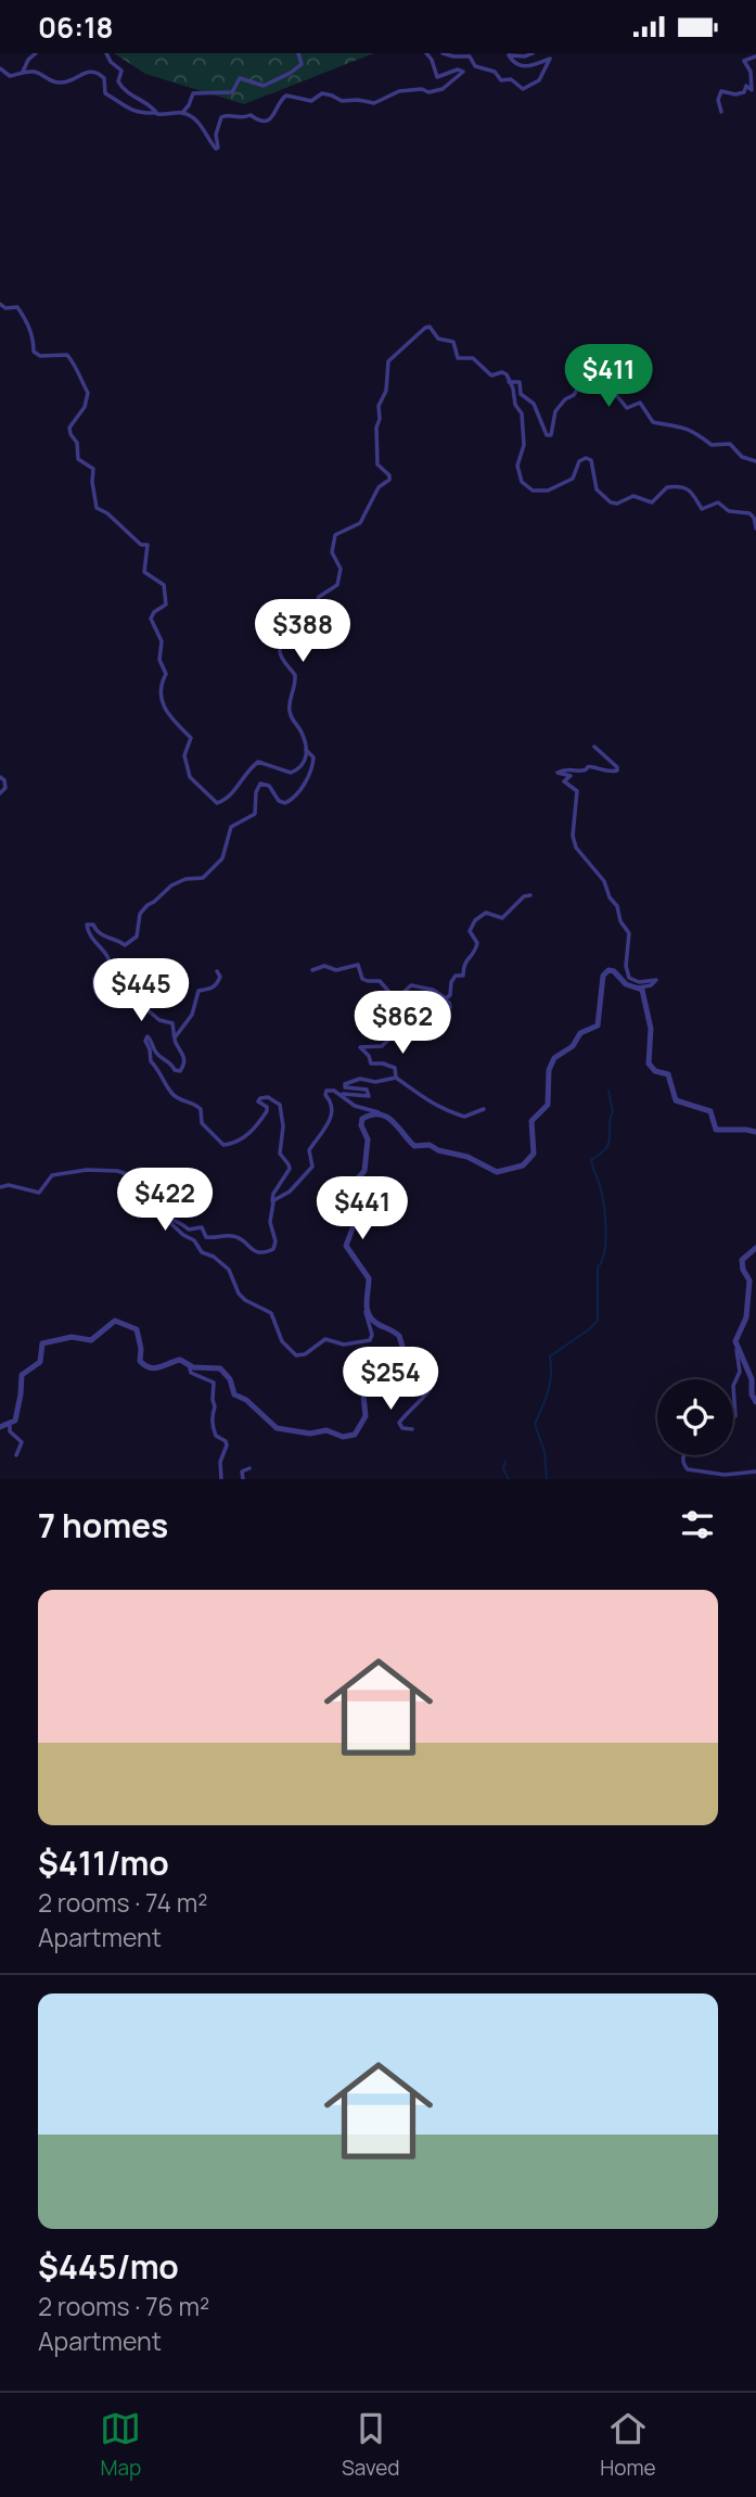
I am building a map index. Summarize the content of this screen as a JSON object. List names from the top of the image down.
{
  "page": {
    "status": "06:18",
    "price": [
      "$411",
      "$388",
      "$445",
      "$862",
      "$422",
      "$441",
      "$254"
    ],
    "heading": "7 homes",
    "list": [
      {
        "name": "$411/mo",
        "note": "2 rooms · 74 m² · Apartment"
      },
      {
        "name": "$445/mo",
        "note": "2 rooms · 76 m² · Apartment"
      }
    ],
    "tabs": ["Map", "Saved", "Home"]
  }
}
